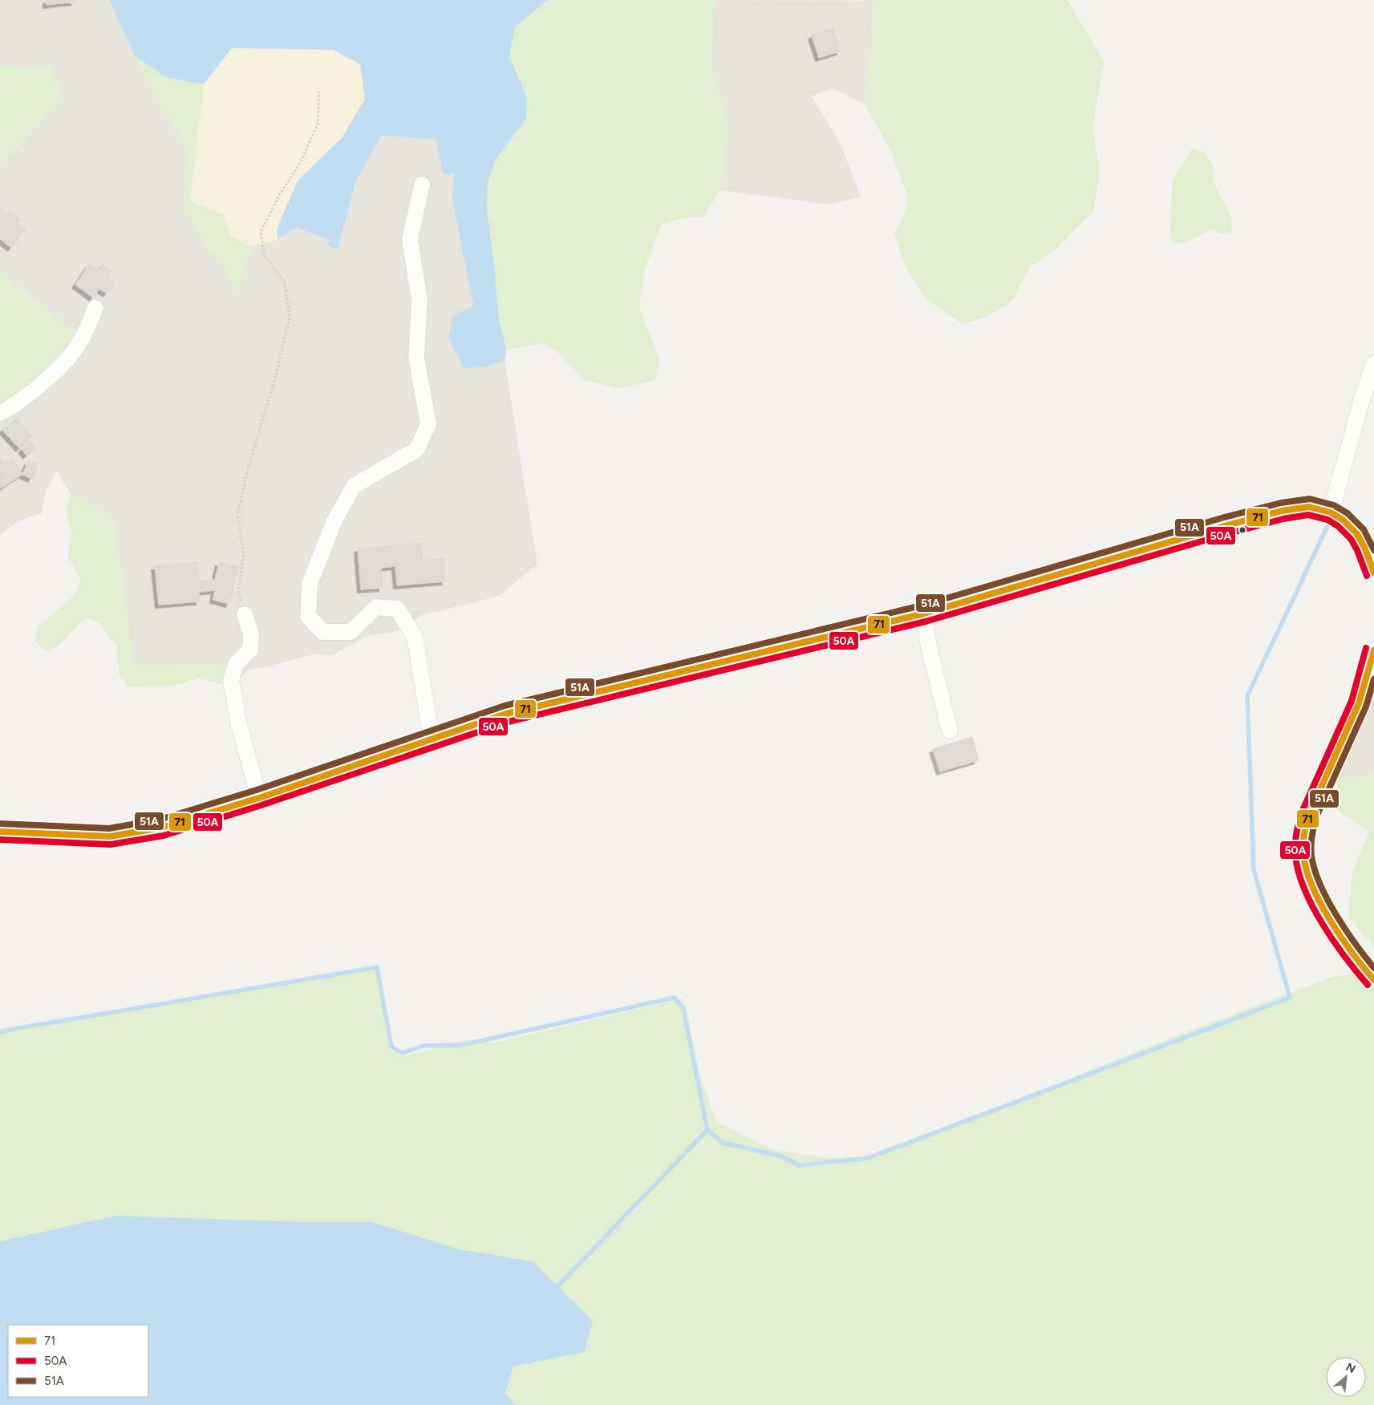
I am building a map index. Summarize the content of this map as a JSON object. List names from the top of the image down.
{
  "lines": ["transit line 51A", "transit line 71", "transit line 50A"],
  "legend": ["71", "50A", "51A"],
  "north": "top right"
}
